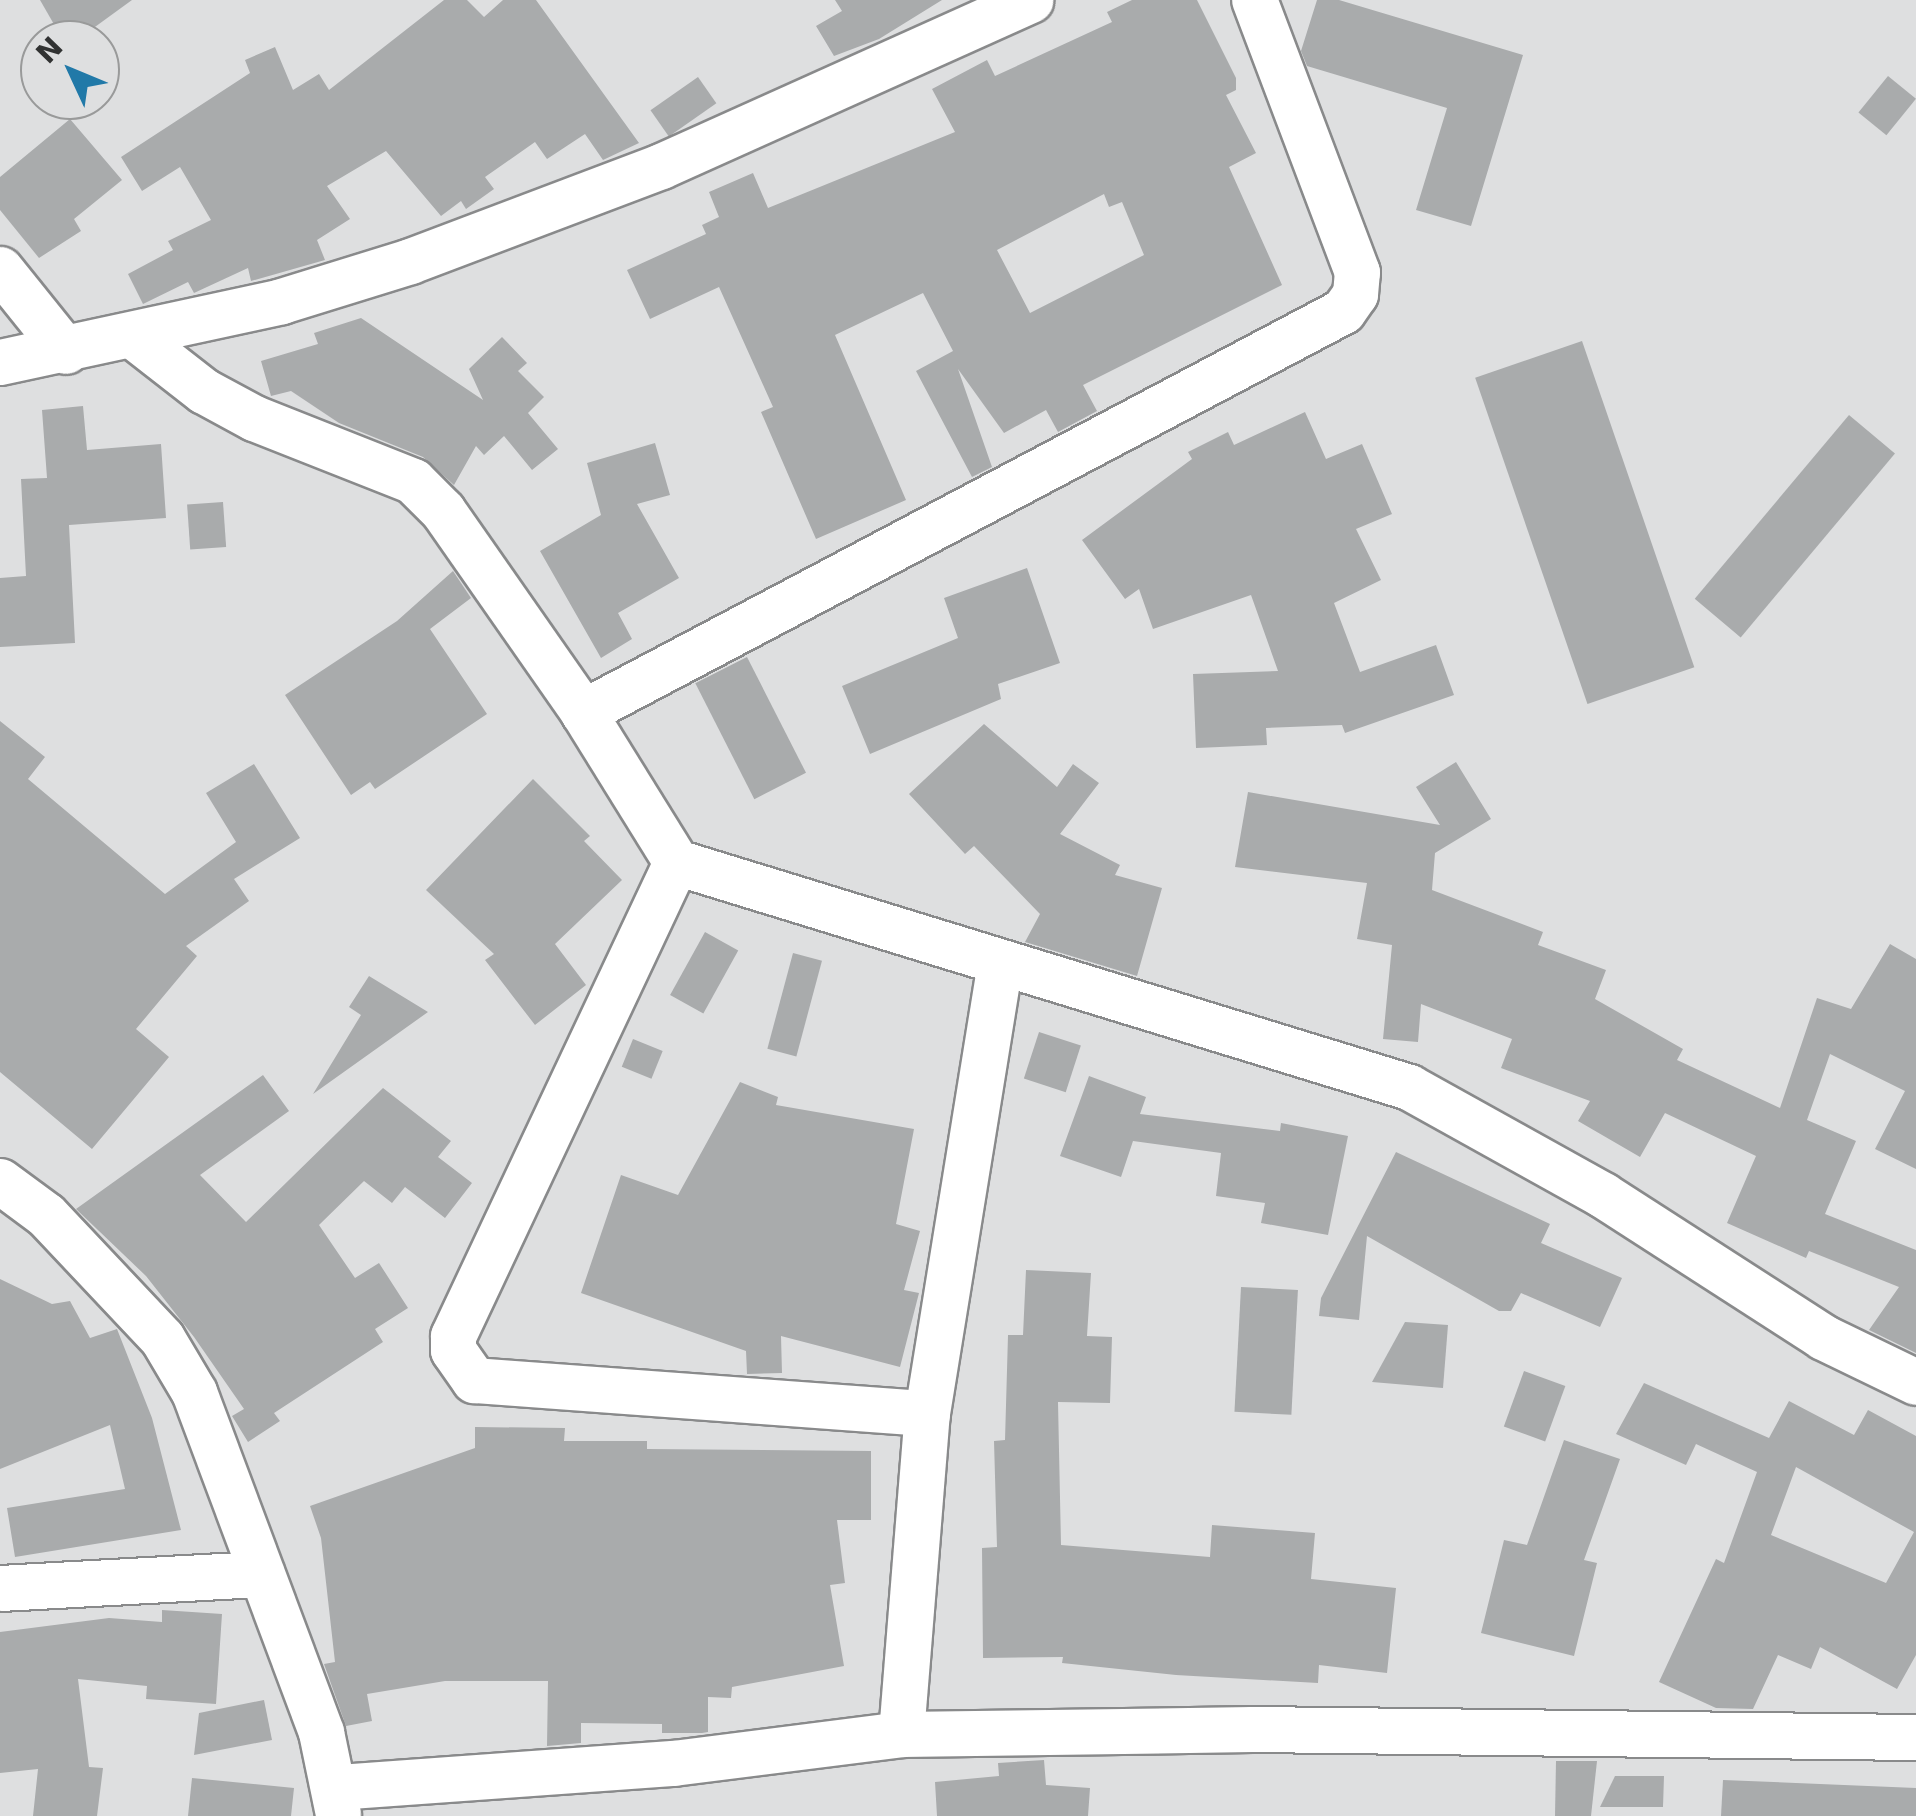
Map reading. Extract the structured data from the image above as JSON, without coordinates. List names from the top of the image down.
{
  "north": "top left"
}
